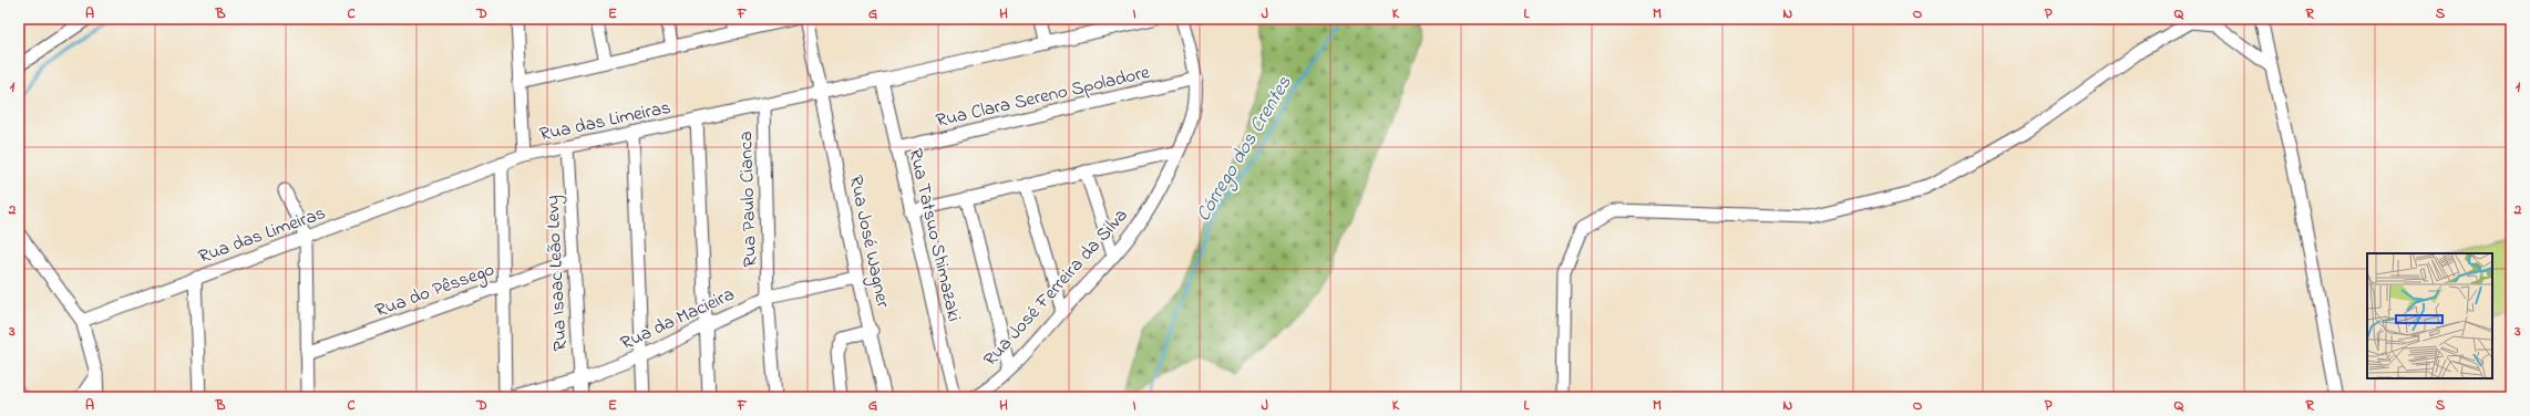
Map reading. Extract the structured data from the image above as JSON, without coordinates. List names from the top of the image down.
{
  "streets": {
    "street": [
      "Rua Clara Sereno Spoladore",
      "Rua das Limeiras",
      "Rua Paulo Cianca",
      "Rua Tatsuo Shimazaki",
      "Rua José Wagner",
      "Rua Isaac Leão Levy",
      "Rua José Ferreira da Silva",
      "Rua do Pêssego",
      "Rua da Macieira"
    ]
  },
  "crossings": [
    ["Rua Clara Sereno Spoladore", "Rua Tatsuo Shimazaki"],
    ["Rua Clara Sereno Spoladore", "Rua José Ferreira da Silva"],
    ["Rua das Limeiras", "Rua Paulo Cianca"],
    ["Rua das Limeiras", "Rua Tatsuo Shimazaki"],
    ["Rua das Limeiras", "Rua José Wagner"],
    ["Rua das Limeiras", "Rua Isaac Leão Levy"],
    ["Rua Paulo Cianca", "Rua da Macieira"],
    ["Rua José Wagner", "Rua da Macieira"],
    ["Rua Isaac Leão Levy", "Rua do Pêssego"],
    ["Rua Isaac Leão Levy", "Rua da Macieira"]
  ],
  "water": ["Córrego dos Crentes"],
  "grid": {
    "columns": [
      "A",
      "B",
      "C",
      "D",
      "E",
      "F",
      "G",
      "H",
      "I",
      "J",
      "K",
      "L",
      "M",
      "N",
      "O",
      "P",
      "Q",
      "R",
      "S"
    ],
    "rows": ["1", "2", "3"]
  }
}
